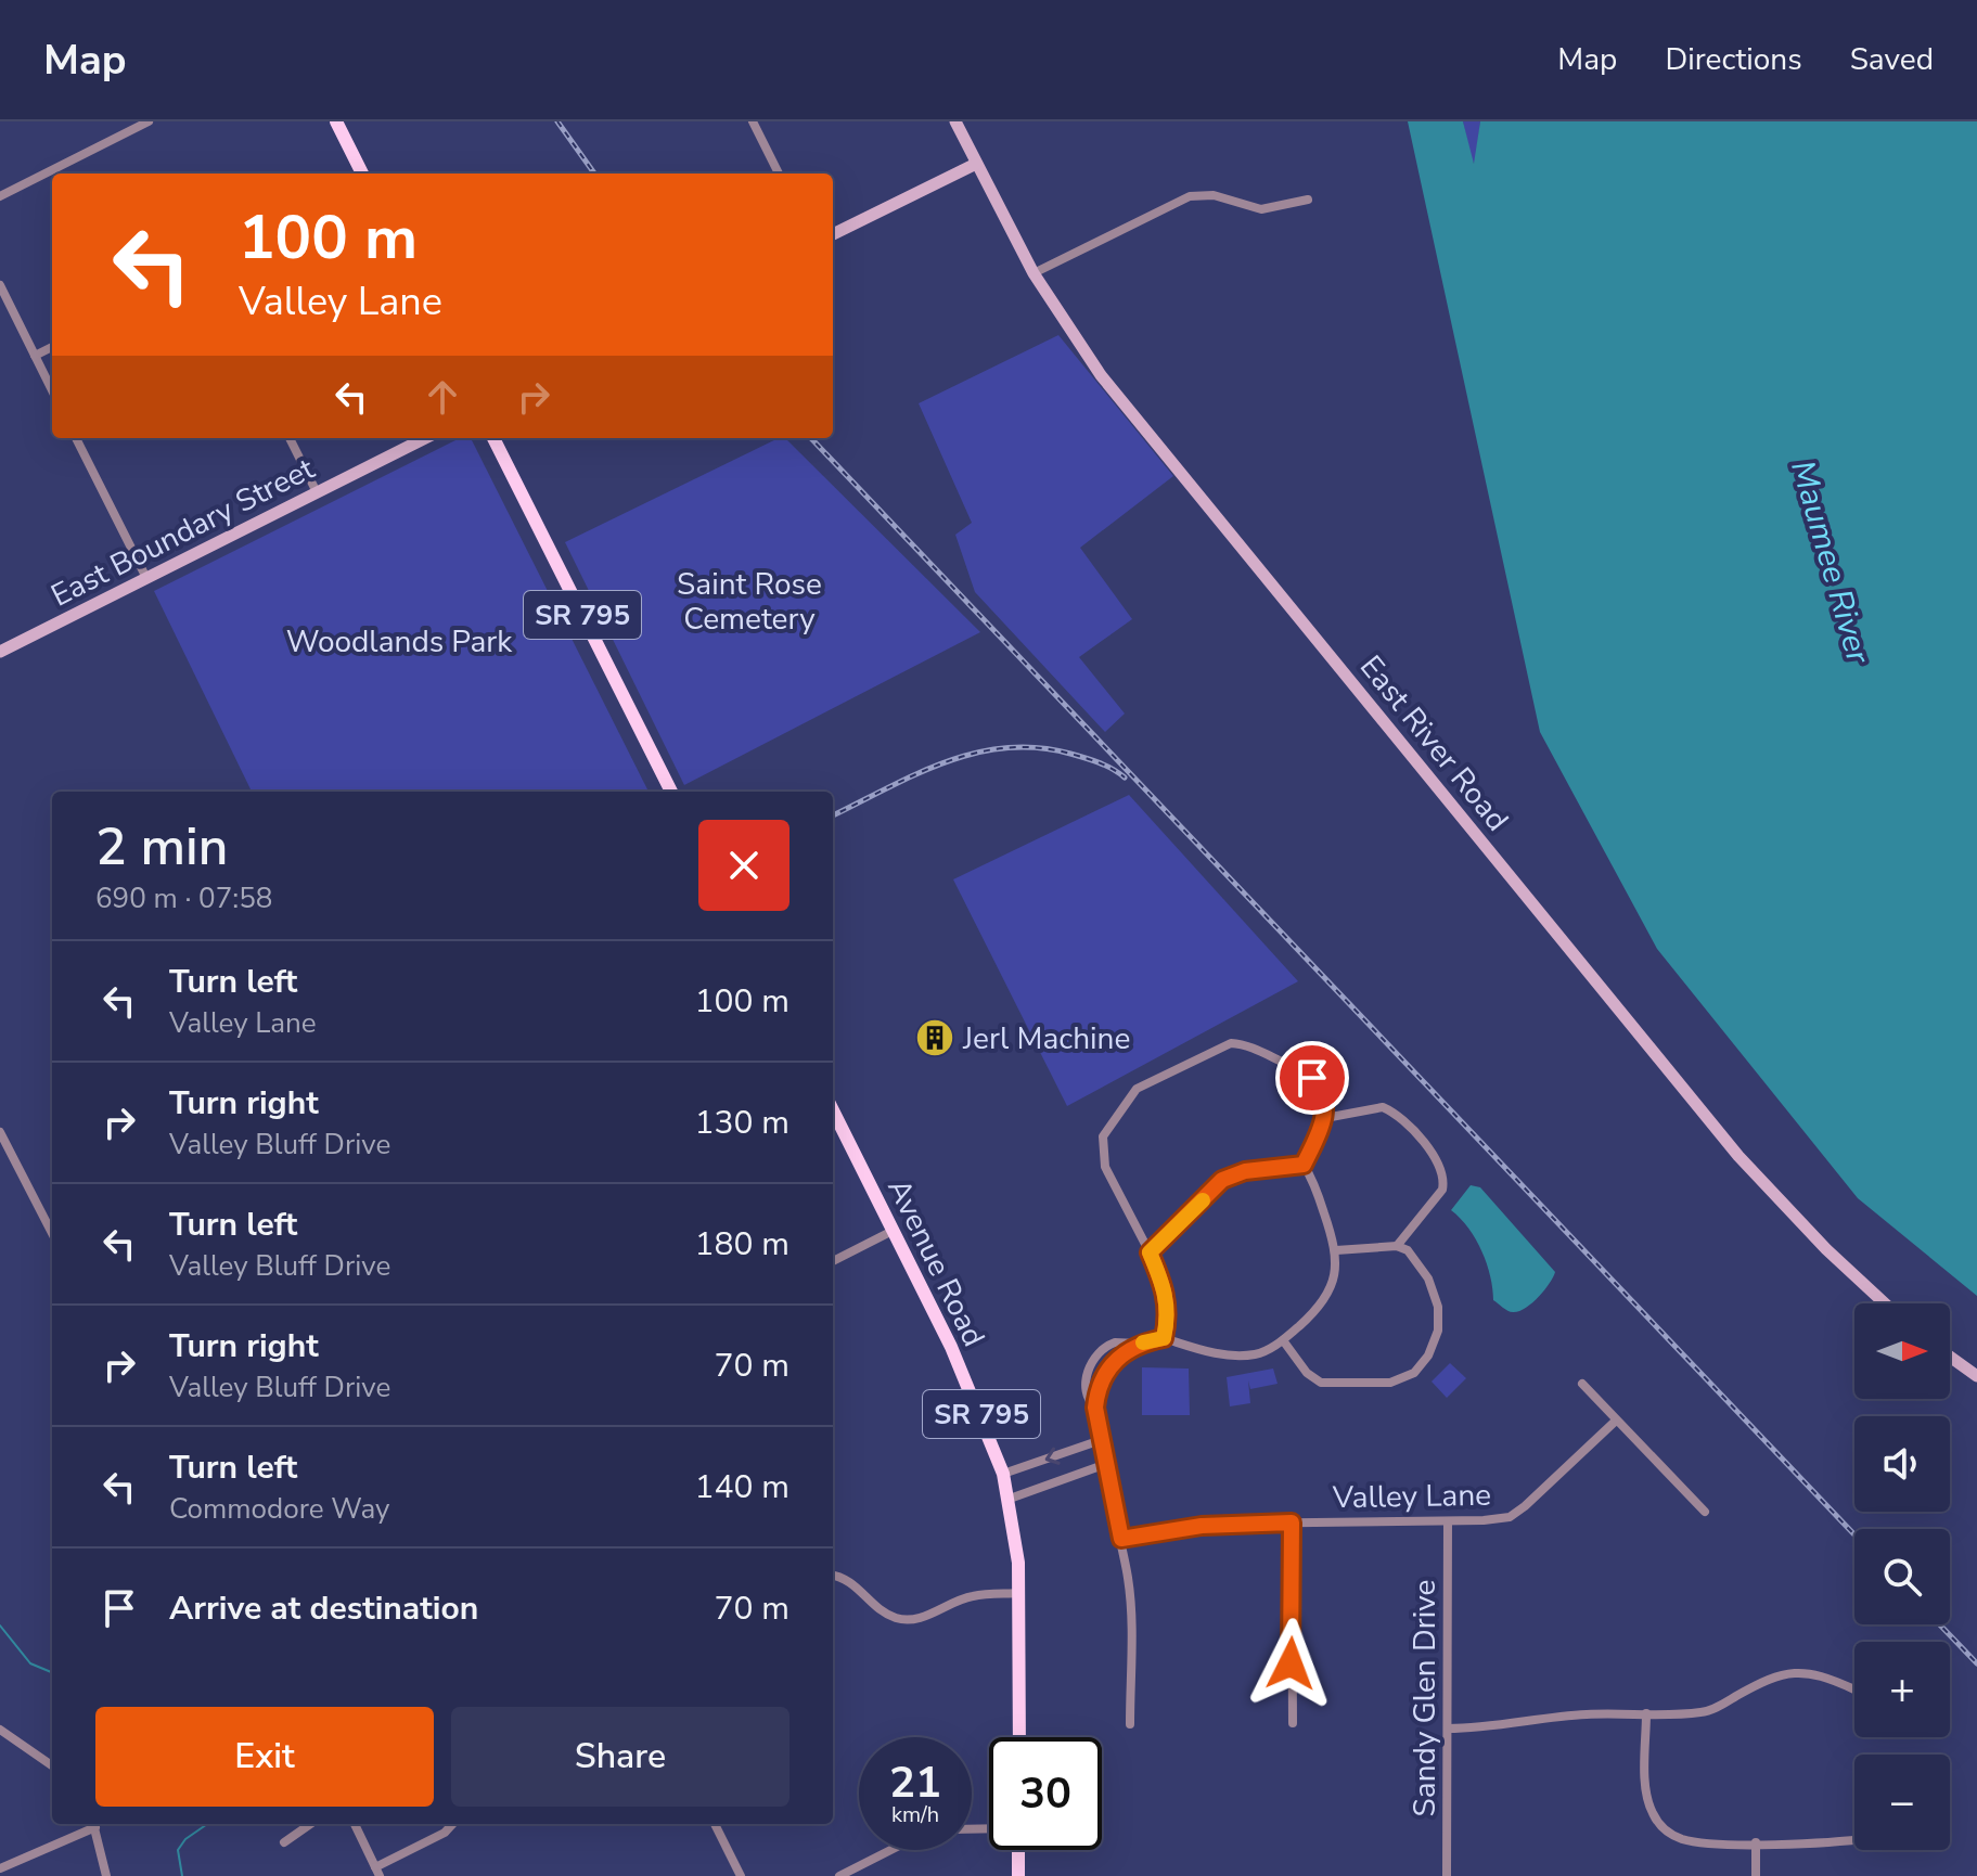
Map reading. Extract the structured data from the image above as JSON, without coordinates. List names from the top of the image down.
{
  "streets": {
    "main road": [
      "East Boundary Street",
      "SR 795",
      "East River Road",
      "Avenue Road"
    ],
    "street": ["Valley Lane", "Sandy Glen Drive"]
  },
  "crossings": [
    ["Valley Lane", "Sandy Glen Drive"]
  ],
  "water": ["Maumee River"],
  "parks": ["Saint Rose Cemetery", "Woodlands Park"],
  "places": {
    "building": ["Jerl Machine"]
  },
  "north": "right",
  "page": {
    "header": "Map",
    "nav": ["Map", "Directions", "Saved"],
    "turn": ["100 m", "Valley Lane"],
    "heading": ["2 min", "690 m · 07:58"],
    "list": [
      {
        "name": "Turn left",
        "note": "Valley Lane",
        "value": "100 m"
      },
      {
        "name": "Turn right",
        "note": "Valley Bluff Drive",
        "value": "130 m"
      },
      {
        "name": "Turn left",
        "note": "Valley Bluff Drive",
        "value": "180 m"
      },
      {
        "name": "Turn right",
        "note": "Valley Bluff Drive",
        "value": "70 m"
      },
      {
        "name": "Turn left",
        "note": "Commodore Way",
        "value": "140 m"
      },
      {
        "name": "Arrive at destination",
        "value": "70 m"
      }
    ],
    "map_buttons": ["+", "−"],
    "buttons": ["Exit", "Share"],
    "speed": "21 km/h",
    "limit": "30"
  }
}
